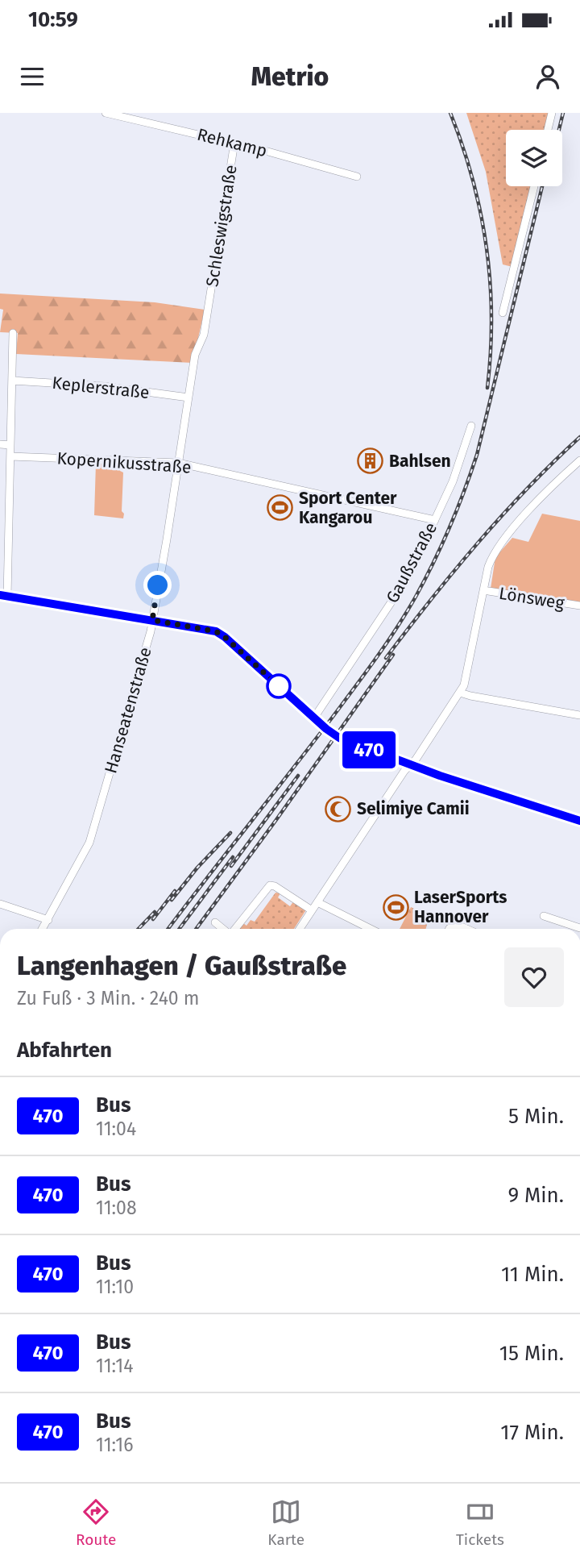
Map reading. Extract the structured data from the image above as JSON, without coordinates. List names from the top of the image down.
{
  "streets": {
    "street": [
      "Rehkamp",
      "Schleswigstraße",
      "Keplerstraße",
      "Kopernikusstraße",
      "Gaußstraße",
      "Lönsweg",
      "Hanseatenstraße"
    ]
  },
  "crossings": [
    ["Rehkamp", "Schleswigstraße"],
    ["Schleswigstraße", "Hanseatenstraße"],
    ["Keplerstraße", "Hanseatenstraße"],
    ["Kopernikusstraße", "Gaußstraße"],
    ["Kopernikusstraße", "Hanseatenstraße"]
  ],
  "places": {
    "building": ["Bahlsen"],
    "sports": ["Sport Center Kangarou", "LaserSports Hannover"],
    "mosque": ["Selimiye Camii"]
  },
  "lines": ["bus line 470"],
  "page": {
    "status": "10:59",
    "header": "Metrio",
    "on_map": "470",
    "heading": [
      ["Langenhagen / Gaußstraße", "Zu Fuß · 3 Min. · 240 m"],
      "Abfahrten"
    ],
    "list": [
      {
        "mark": "470",
        "name": "Bus",
        "note": "11:04",
        "value": "5 Min."
      },
      {
        "mark": "470",
        "name": "Bus",
        "note": "11:08",
        "value": "9 Min."
      },
      {
        "mark": "470",
        "name": "Bus",
        "note": "11:10",
        "value": "11 Min."
      },
      {
        "mark": "470",
        "name": "Bus",
        "note": "11:14",
        "value": "15 Min."
      },
      {
        "mark": "470",
        "name": "Bus",
        "note": "11:16",
        "value": "17 Min."
      }
    ],
    "tabs": ["Route", "Karte", "Tickets"]
  }
}
